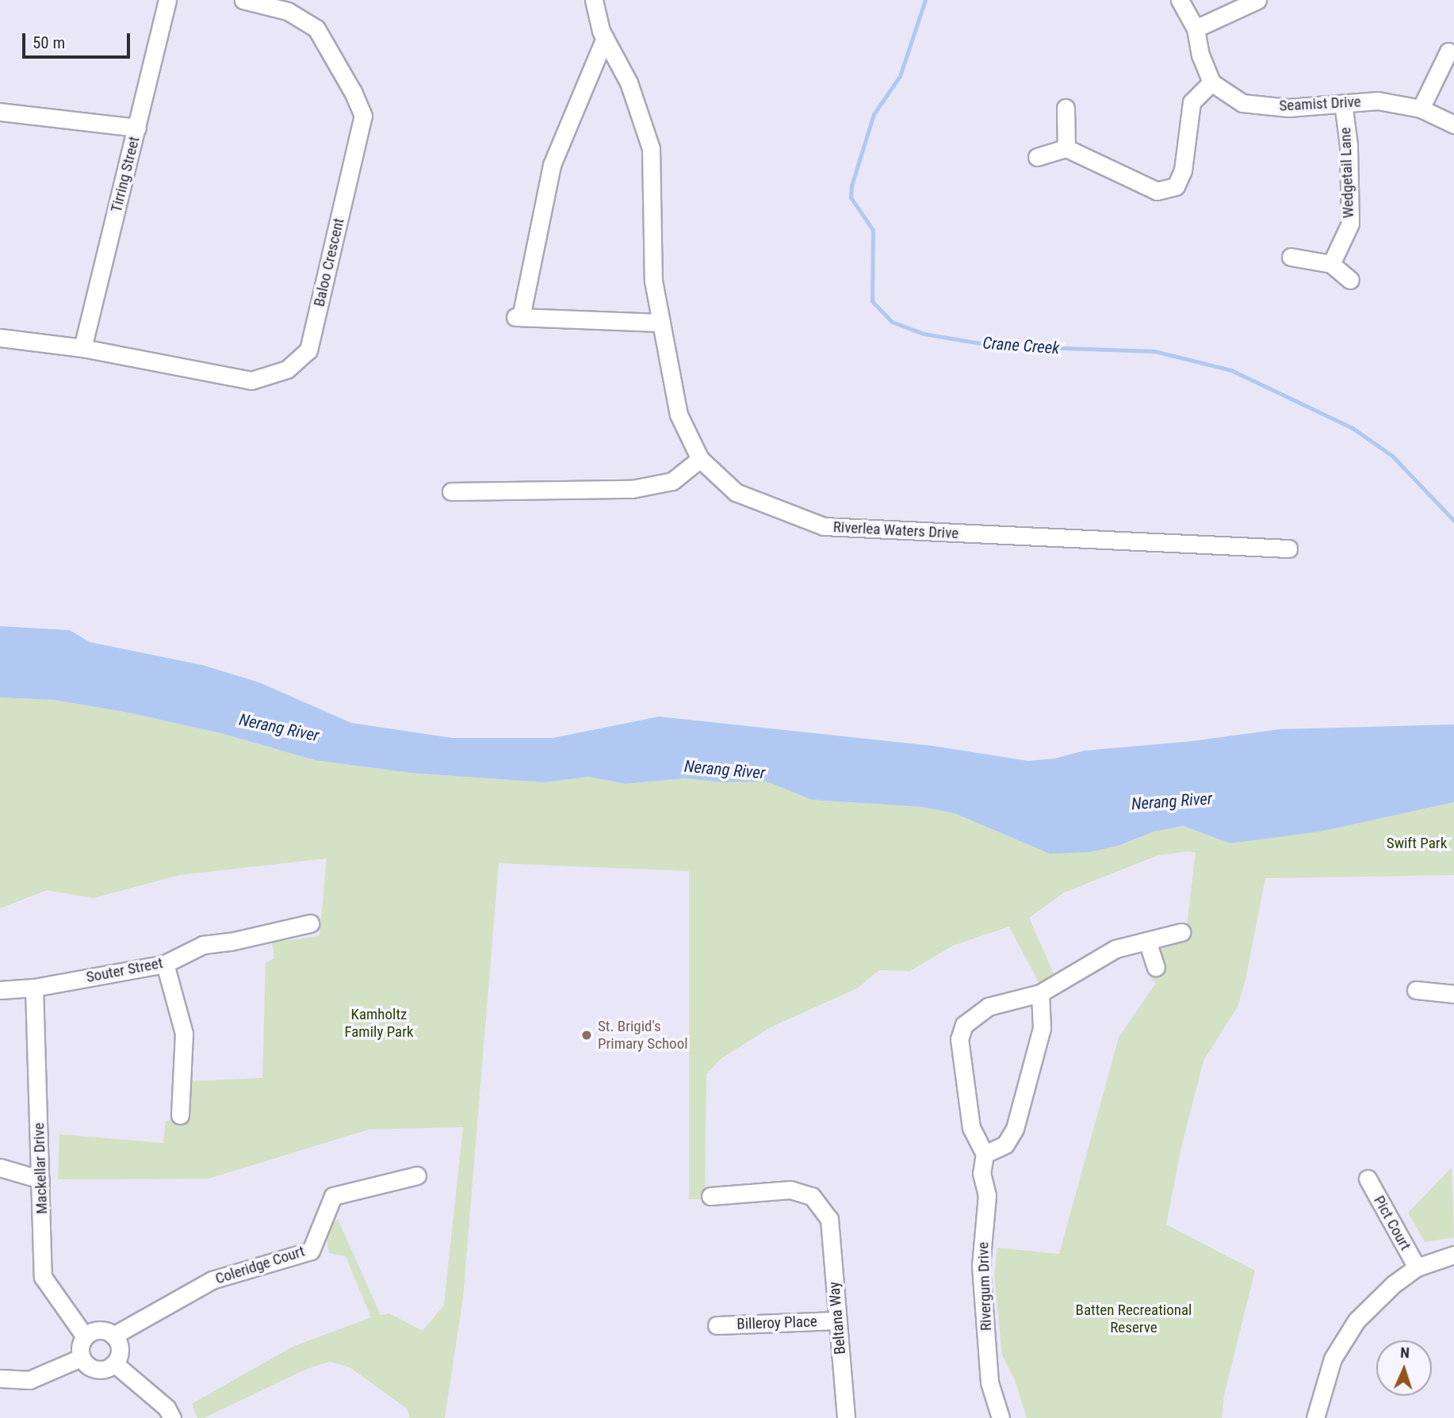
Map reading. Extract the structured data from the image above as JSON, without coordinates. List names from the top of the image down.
{
  "streets": {
    "street": [
      "Seamist Drive",
      "Wedgetail Lane",
      "Tirring Street",
      "Baloo Crescent",
      "Riverlea Waters Drive",
      "Souter Street",
      "Mackellar Drive",
      "Pict Court",
      "Coleridge Court",
      "Rivergum Drive",
      "Beltana Way",
      "Billeroy Place"
    ]
  },
  "crossings": [
    ["Seamist Drive", "Wedgetail Lane"],
    ["Tirring Street", "Baloo Crescent"],
    ["Souter Street", "Mackellar Drive"],
    ["Mackellar Drive", "Coleridge Court"],
    ["Beltana Way", "Billeroy Place"]
  ],
  "water": ["Crane Creek", "Nerang River"],
  "parks": ["Swift Park", "Kamholtz Family Park", "Batten Recreational Reserve"],
  "places": ["St. Brigid's Primary School"],
  "scale_bar": "50 m",
  "north": "top"
}
